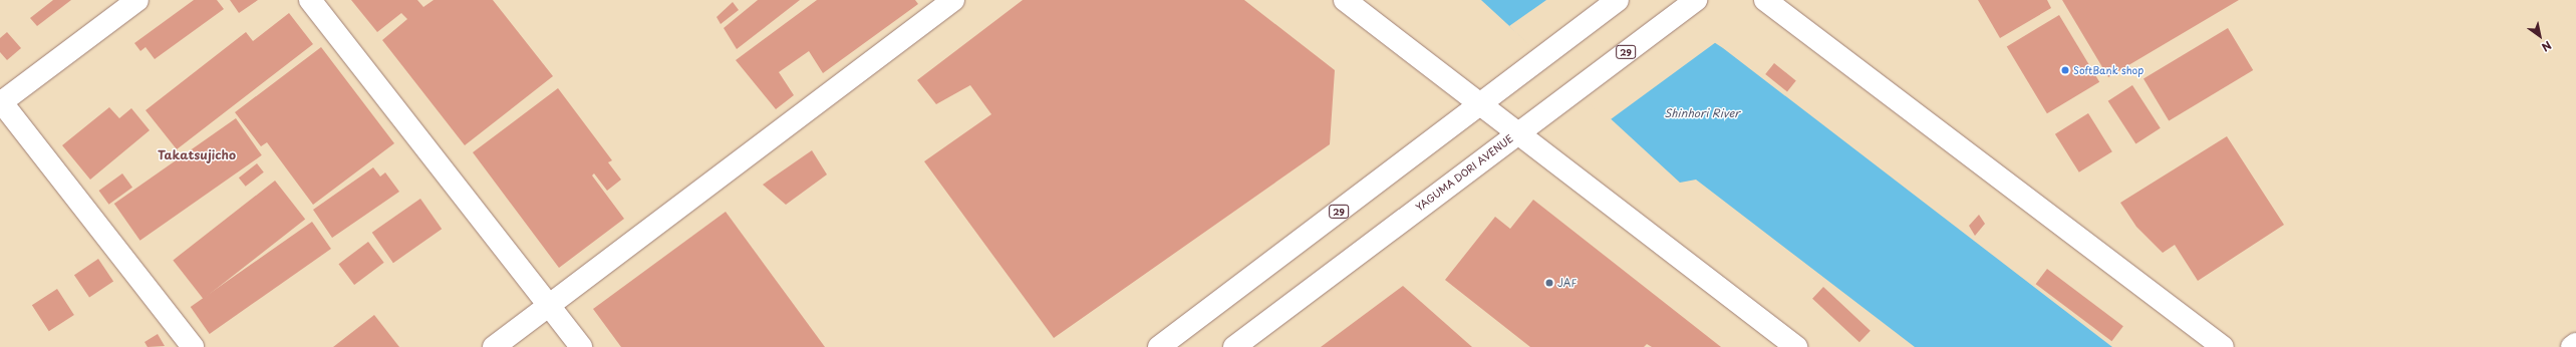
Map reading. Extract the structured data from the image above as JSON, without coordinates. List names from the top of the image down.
{
  "streets": {
    "street": ["29", "YAGUMA DORI AVENUE"]
  },
  "districts": ["Takatsujicho"],
  "water": ["Shinhori River"],
  "places": ["SoftBank shop", "JAF"],
  "north": "bottom right"
}
